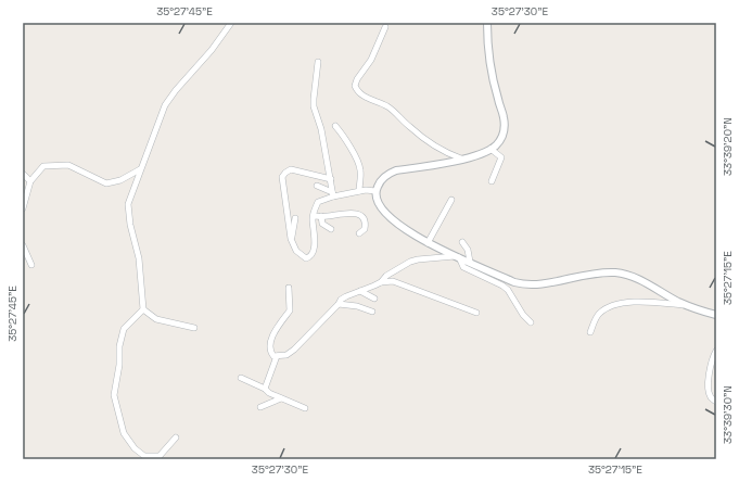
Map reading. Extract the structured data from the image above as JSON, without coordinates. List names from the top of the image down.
{
  "coordinates": [
    "35°27'45\"E",
    "35°27'30\"E",
    "33°39'20\"N",
    "35°27'15\"E",
    "33°39'30\"N"
  ]
}
